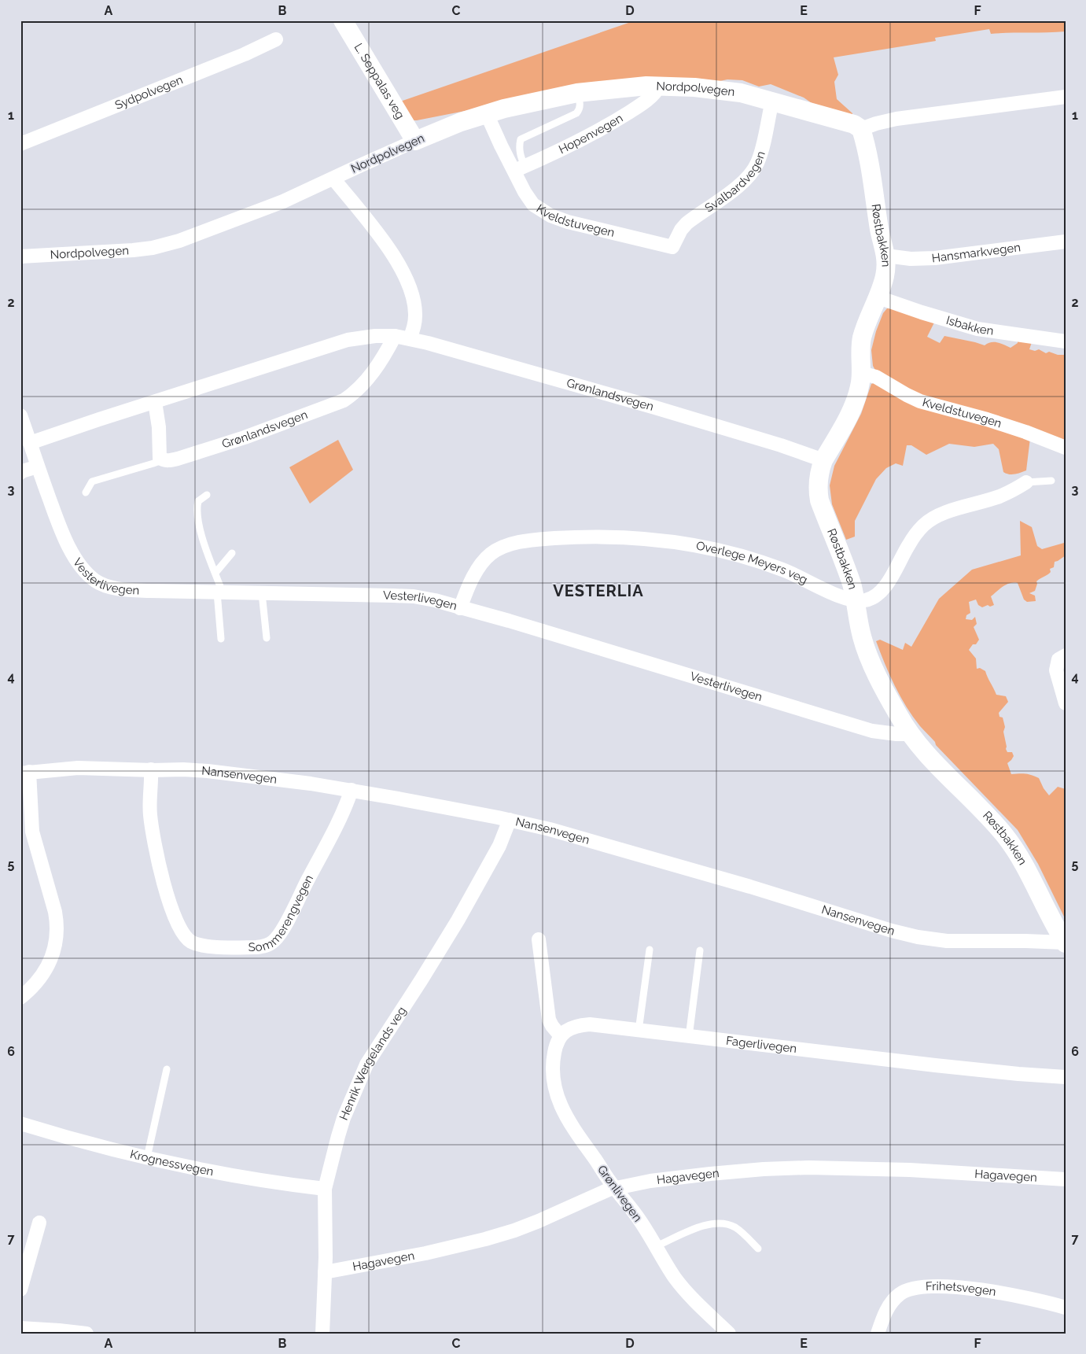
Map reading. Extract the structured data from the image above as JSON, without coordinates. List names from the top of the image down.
{
  "streets": {
    "street": [
      "L. Seppalas veg",
      "Nordpolvegen",
      "Sydpolvegen",
      "Hopenvegen",
      "Svalbardvegen",
      "Kveldstuvegen",
      "Røstbakken",
      "Hansmarkvegen",
      "Isbakken",
      "Grønlandsvegen",
      "Overlege Meyers veg",
      "Vesterlivegen",
      "Nansenvegen",
      "Sommerengvegen",
      "Fagerlivegen",
      "Henrik Wergelands veg",
      "Krognessvegen",
      "Hagavegen",
      "Grønlivegen",
      "Frihetsvegen"
    ]
  },
  "crossings": [
    ["L. Seppalas veg", "Nordpolvegen"],
    ["Nordpolvegen", "Hopenvegen"],
    ["Nordpolvegen", "Svalbardvegen"],
    ["Nordpolvegen", "Kveldstuvegen"],
    ["Nordpolvegen", "Røstbakken"],
    ["Hopenvegen", "Kveldstuvegen"],
    ["Svalbardvegen", "Kveldstuvegen"],
    ["Kveldstuvegen", "Røstbakken"],
    ["Røstbakken", "Hansmarkvegen"],
    ["Røstbakken", "Isbakken"],
    ["Røstbakken", "Grønlandsvegen"],
    ["Røstbakken", "Overlege Meyers veg"],
    ["Røstbakken", "Vesterlivegen"],
    ["Røstbakken", "Nansenvegen"],
    ["Grønlandsvegen", "Vesterlivegen"],
    ["Overlege Meyers veg", "Vesterlivegen"],
    ["Nansenvegen", "Sommerengvegen"],
    ["Nansenvegen", "Henrik Wergelands veg"],
    ["Fagerlivegen", "Grønlivegen"],
    ["Henrik Wergelands veg", "Krognessvegen"],
    ["Henrik Wergelands veg", "Hagavegen"],
    ["Hagavegen", "Grønlivegen"]
  ],
  "districts": ["VESTERLIA"],
  "grid": {
    "columns": [
      "A",
      "B",
      "C",
      "D",
      "E",
      "F"
    ],
    "rows": [
      "1",
      "2",
      "3",
      "4",
      "5",
      "6",
      "7"
    ]
  }
}
